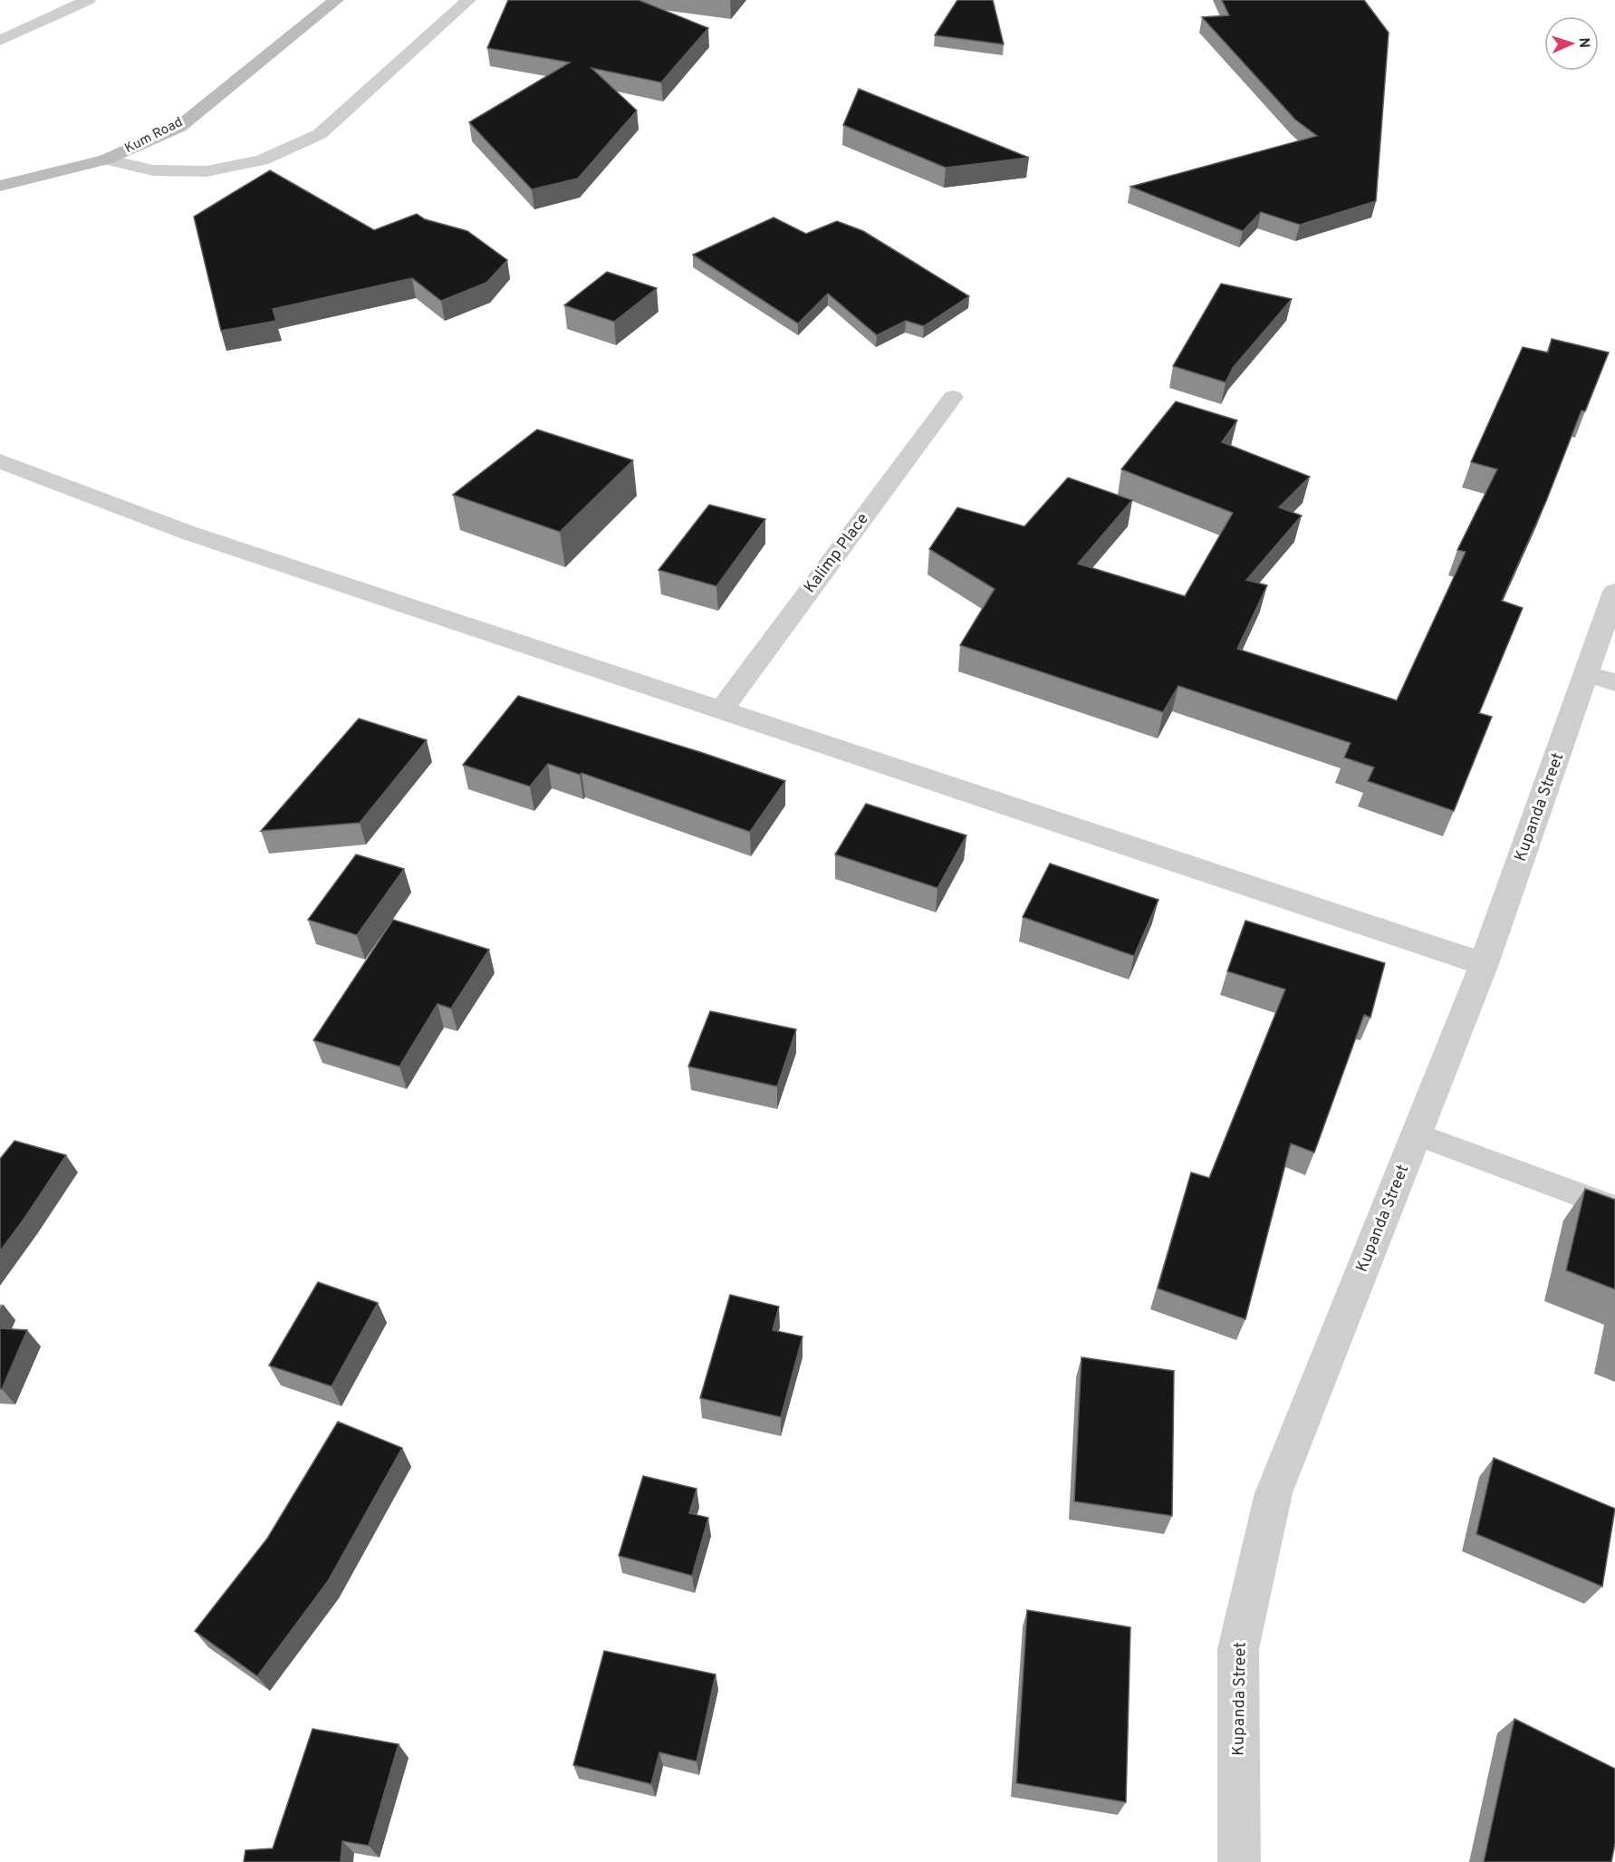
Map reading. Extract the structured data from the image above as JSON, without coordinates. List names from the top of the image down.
{
  "streets": {
    "street": ["Kum Road", "Kalimp Place", "Kupanda Street"]
  },
  "north": "right"
}
